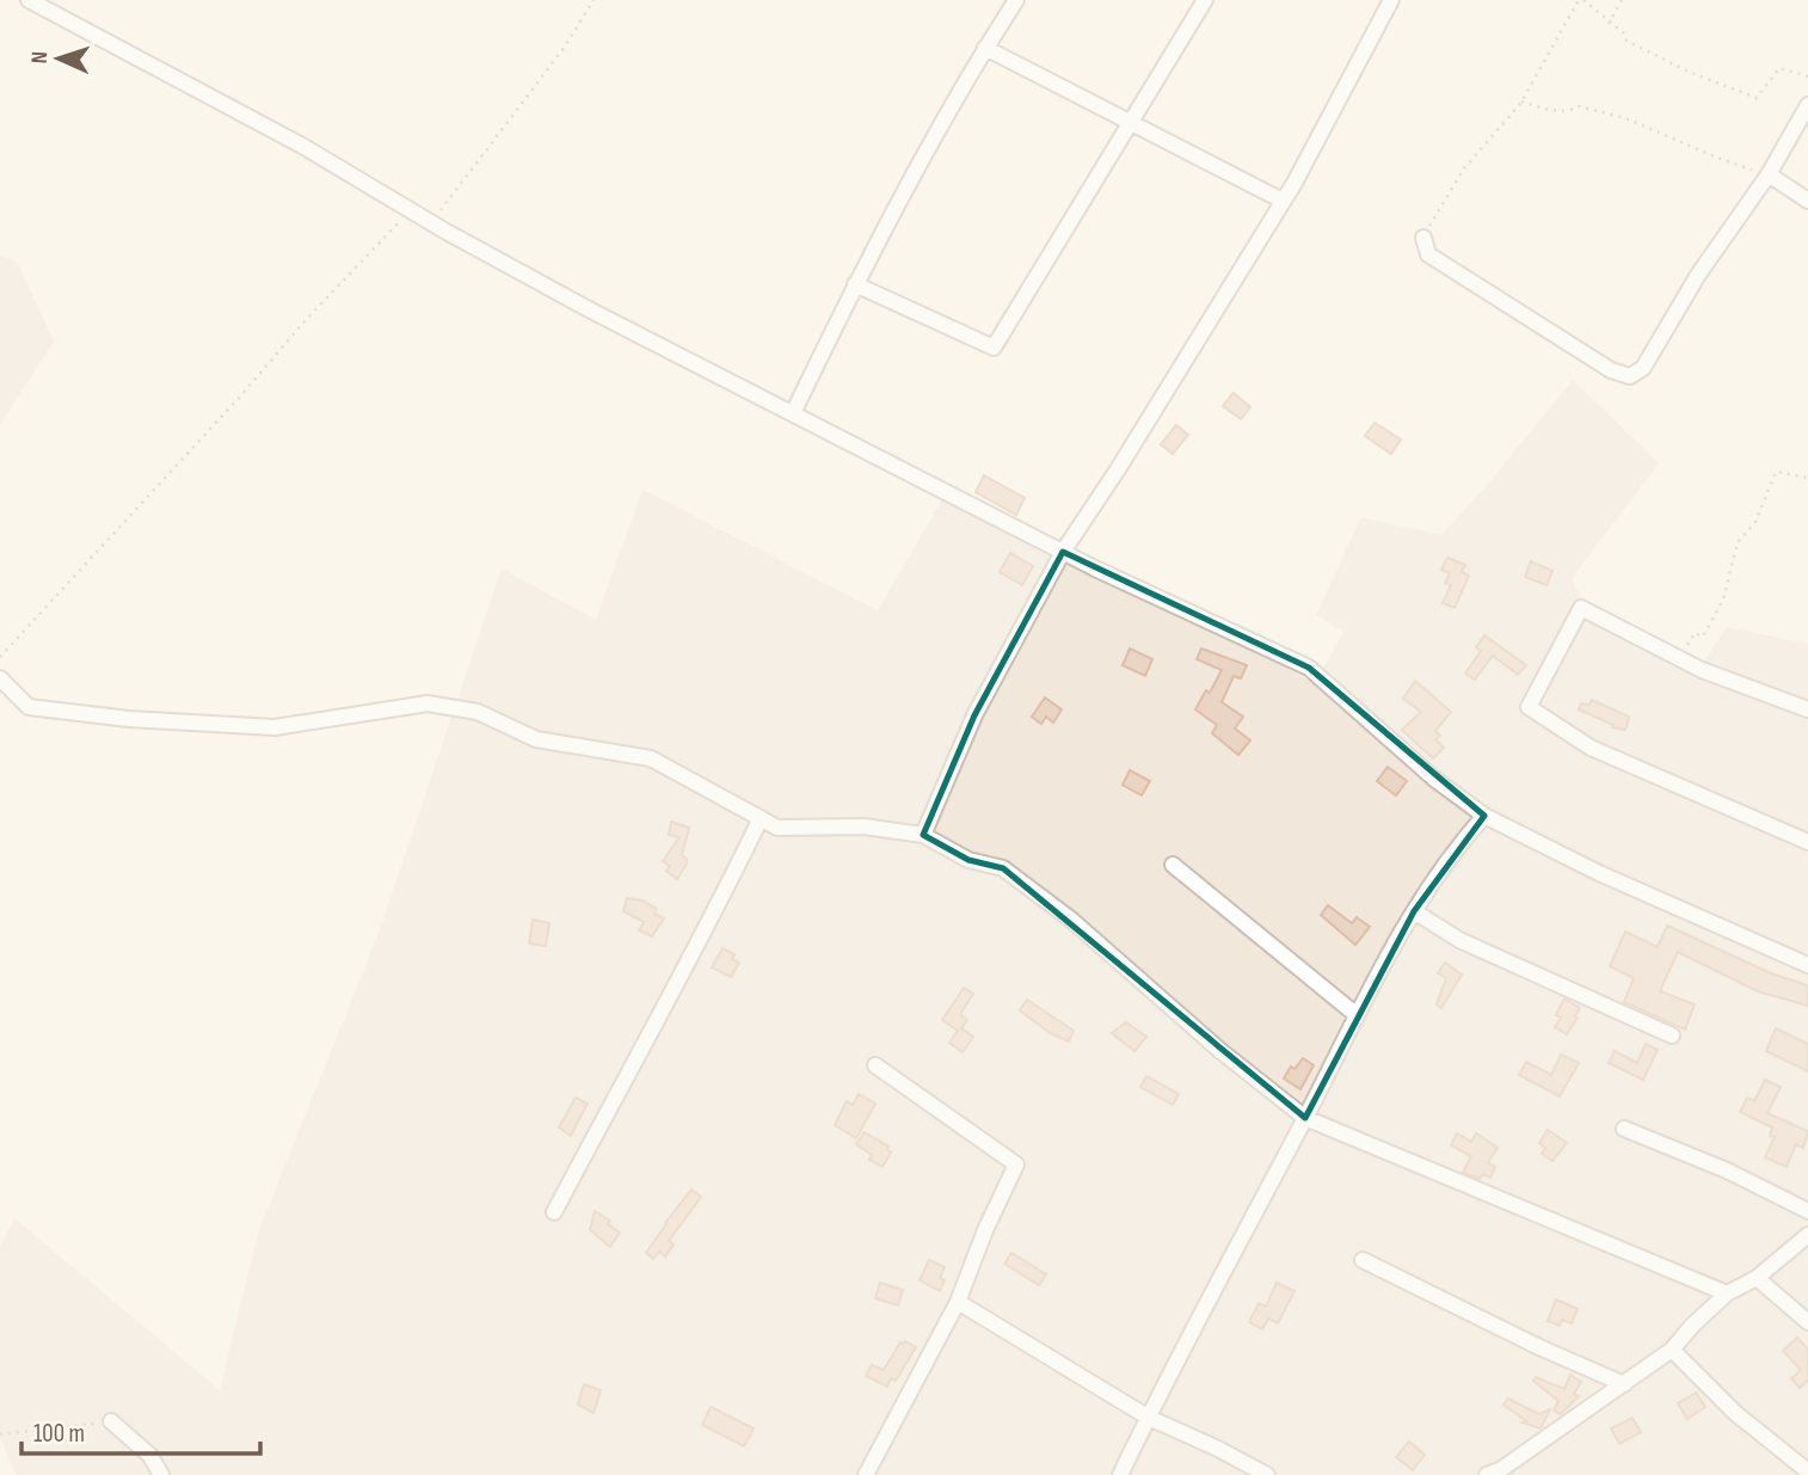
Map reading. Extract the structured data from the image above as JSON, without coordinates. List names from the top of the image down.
{
  "scale_bar": "100 m",
  "north": "left"
}
